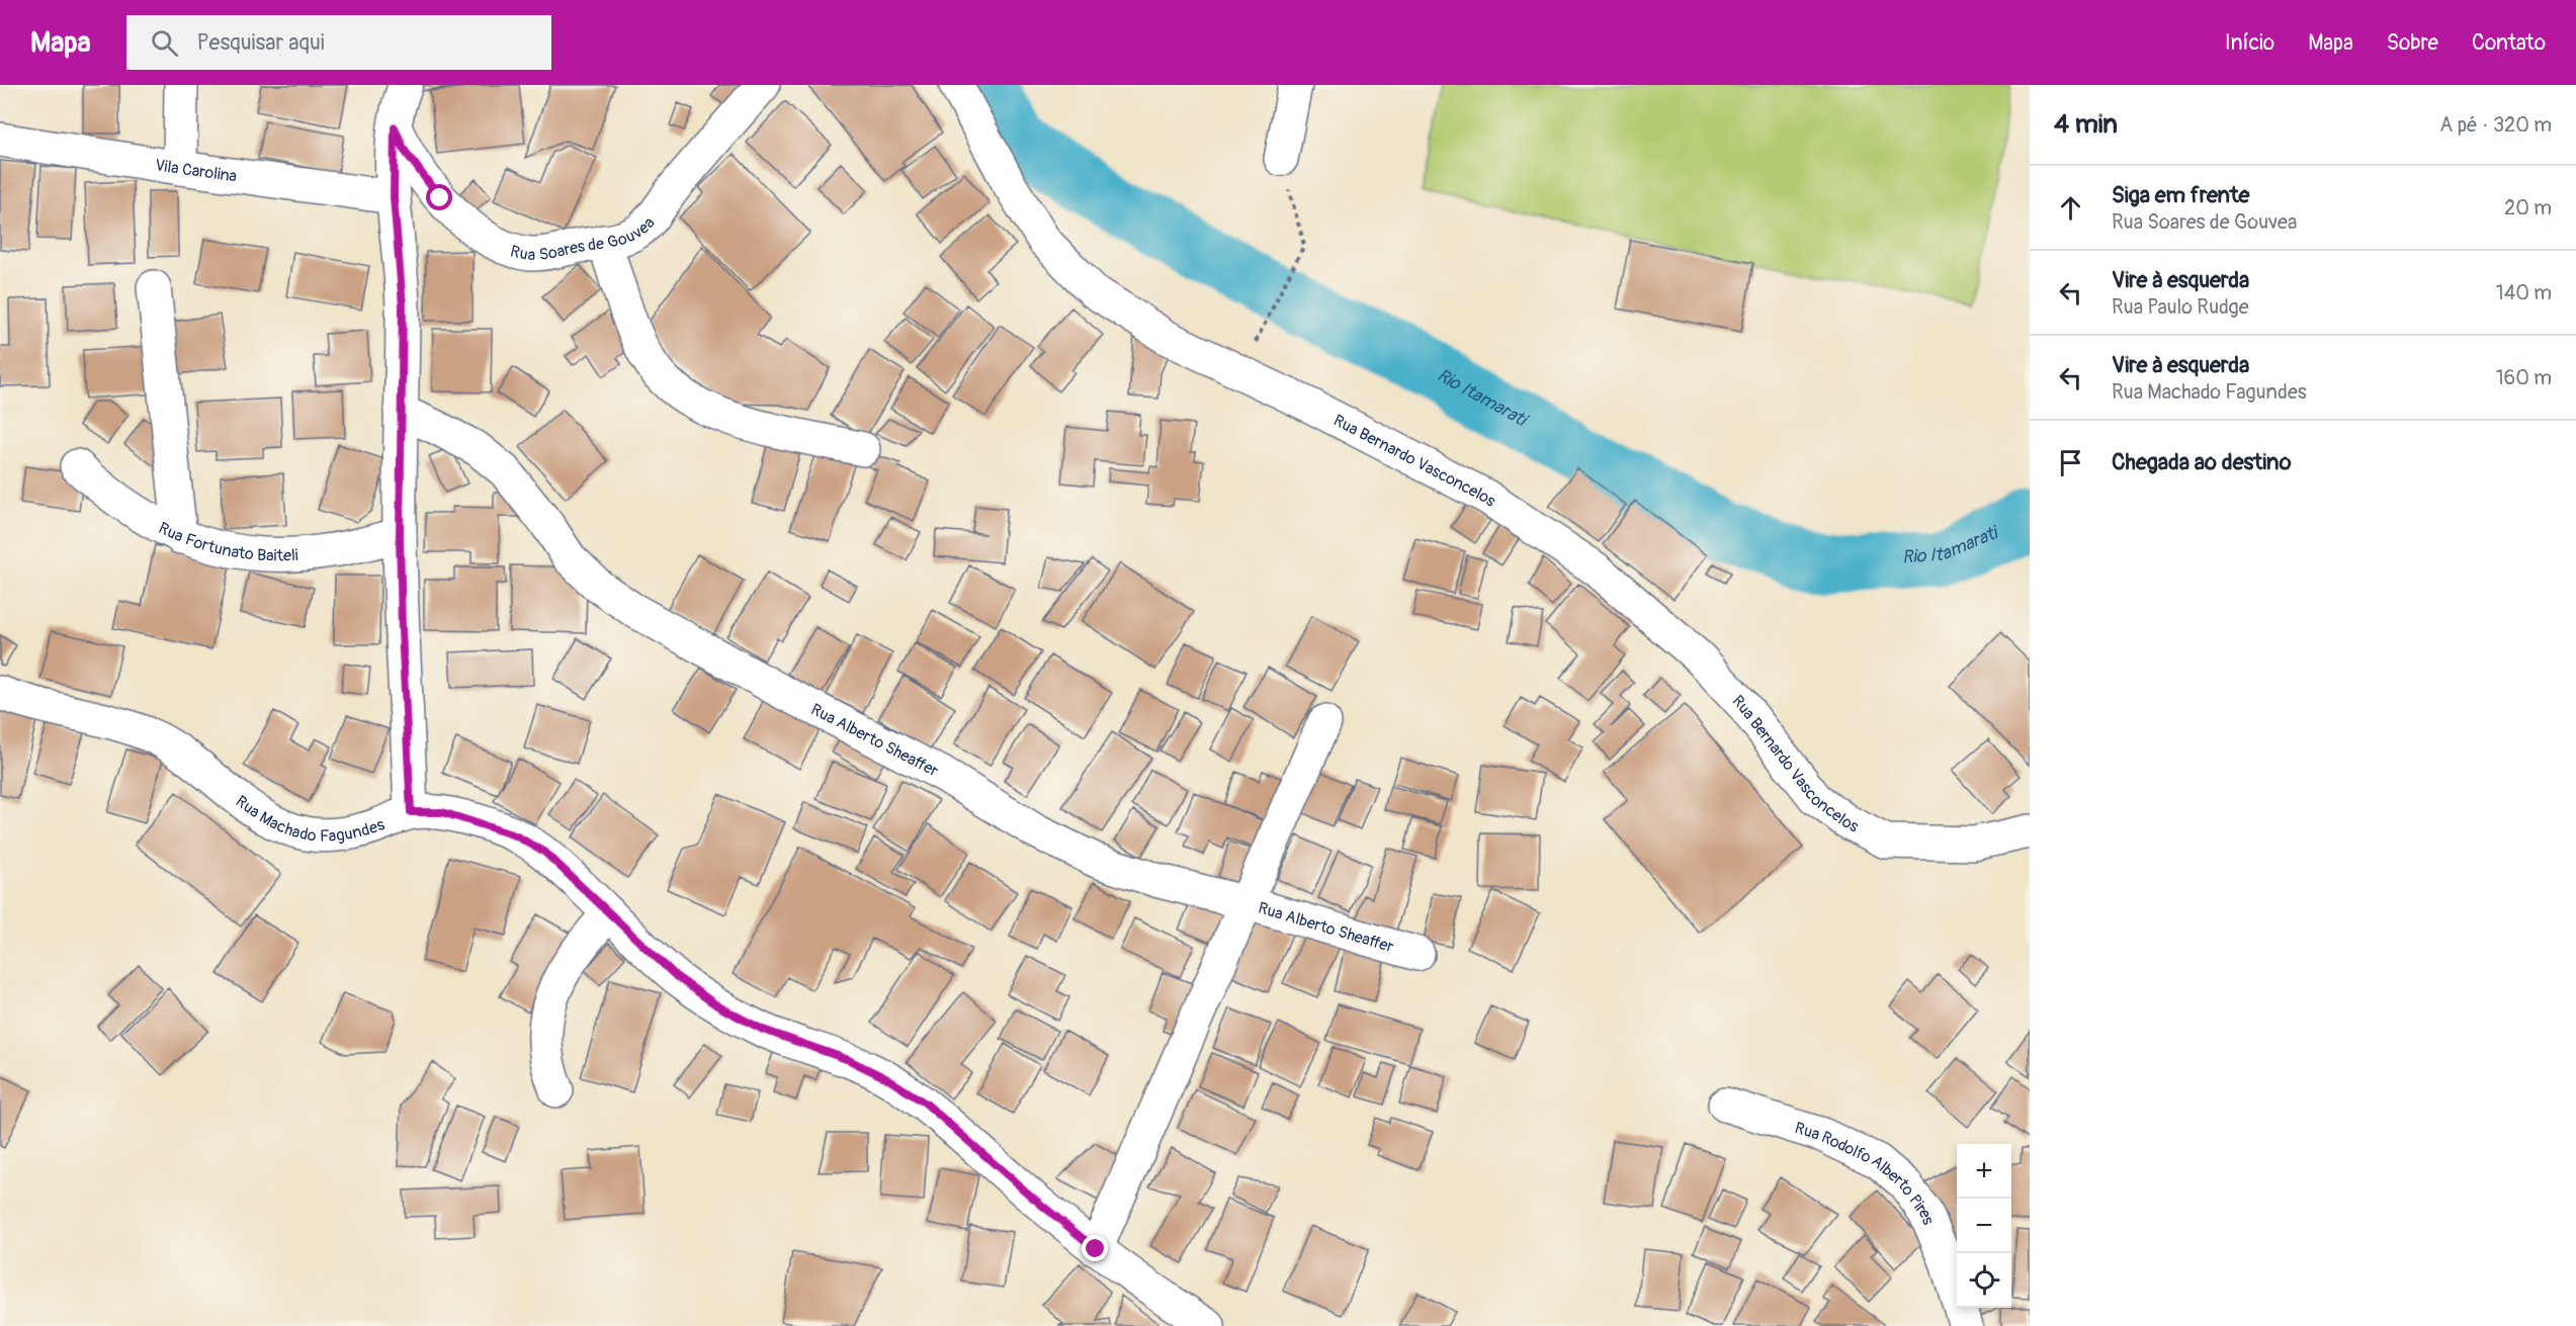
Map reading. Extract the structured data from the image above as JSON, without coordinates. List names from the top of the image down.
{
  "streets": {
    "street": [
      "Vila Carolina",
      "Rua Soares de Gouvea",
      "Rua Bernardo Vasconcelos",
      "Rua Fortunato Baiteli",
      "Rua Alberto Sheaffer",
      "Rua Machado Fagundes",
      "Rua Rodolfo Alberto Pires"
    ]
  },
  "water": ["Rio Itamarati"],
  "page": {
    "header": "Mapa",
    "search": "Pesquisar aqui",
    "nav": [
      "Início",
      "Mapa",
      "Sobre",
      "Contato"
    ],
    "heading": ["4 min", "A pé · 320 m"],
    "list": [
      ["Siga em frente", "Rua Soares de Gouvea", "20 m"],
      ["Vire à esquerda", "Rua Paulo Rudge", "140 m"],
      ["Vire à esquerda", "Rua Machado Fagundes", "160 m"],
      "Chegada ao destino"
    ],
    "map_buttons": ["+", "−"]
  }
}
